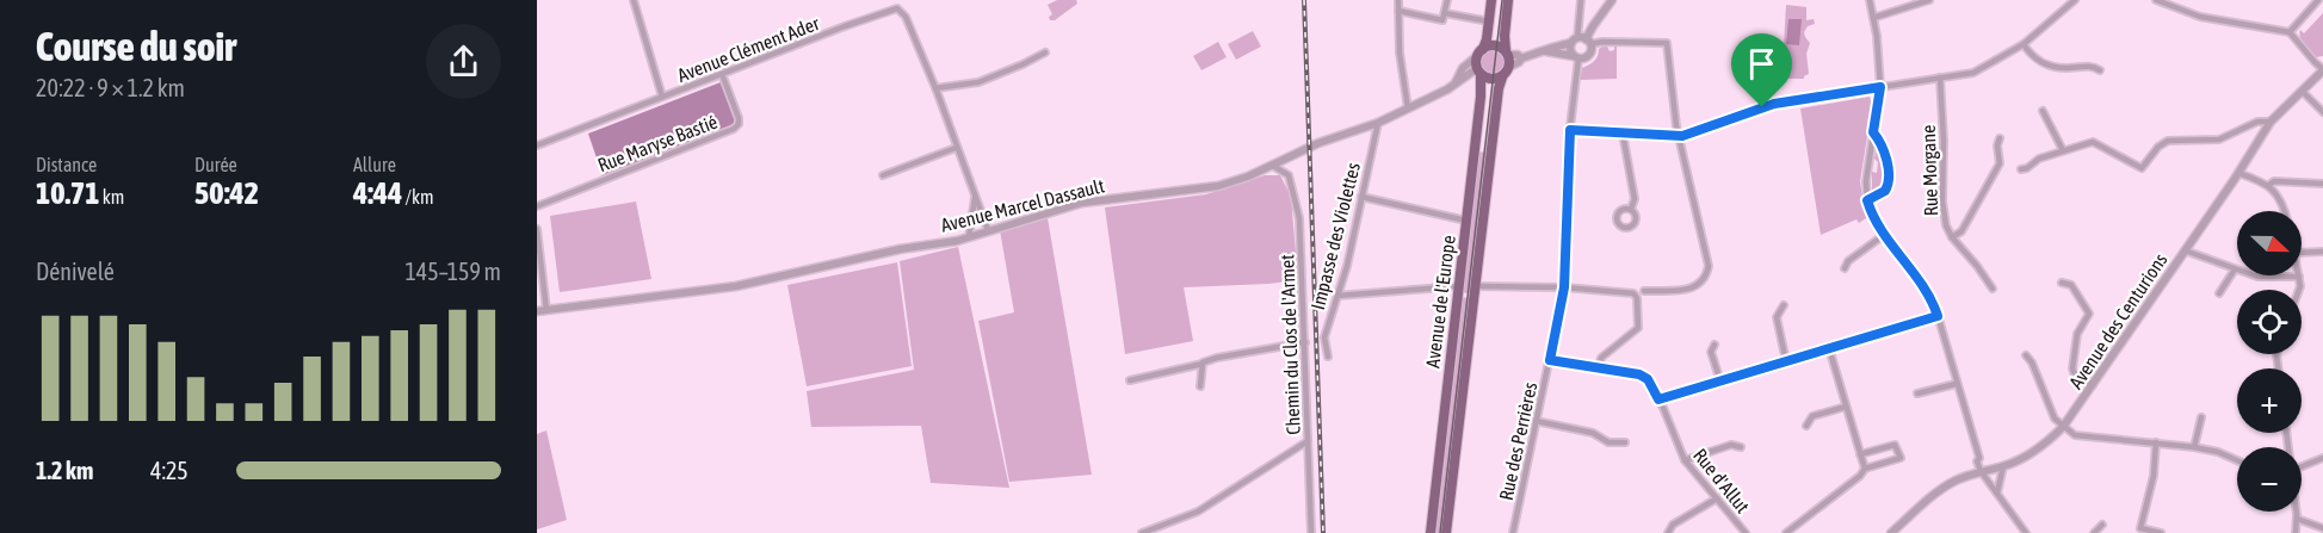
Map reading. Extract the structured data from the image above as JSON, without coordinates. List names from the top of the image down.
{
  "streets": {
    "main road": ["Avenue de l'Europe"],
    "street": [
      "Avenue Clément Ader",
      "Rue Maryse Bastié",
      "Rue Morgane",
      "Avenue Marcel Dassault",
      "Impasse des Violettes",
      "Avenue des Centurions",
      "Chemin du Clos de l'Armet",
      "Rue des Perrières",
      "Rue d'Allut"
    ]
  },
  "crossings": [
    ["Avenue Clément Ader", "Rue Maryse Bastié"],
    ["Avenue Clément Ader", "Avenue Marcel Dassault"],
    ["Avenue Marcel Dassault", "Impasse des Violettes"],
    ["Avenue Marcel Dassault", "Avenue de l'Europe"],
    ["Avenue Marcel Dassault", "Chemin du Clos de l'Armet"],
    ["Rue des Perrières", "Rue d'Allut"]
  ],
  "north": "right",
  "page": {
    "heading": ["Course du soir", "20:22 · 9 × 1.2 km"],
    "stats": [
      ["Distance", "10.71 km"],
      ["Durée", "50:42"],
      ["Allure", "4:44 /km"]
    ],
    "map_buttons": ["+", "−"],
    "chart": ["Dénivelé", "145–159 m"],
    "list": [
      {
        "name": "1.2 km",
        "note": "4:25"
      }
    ]
  }
}
